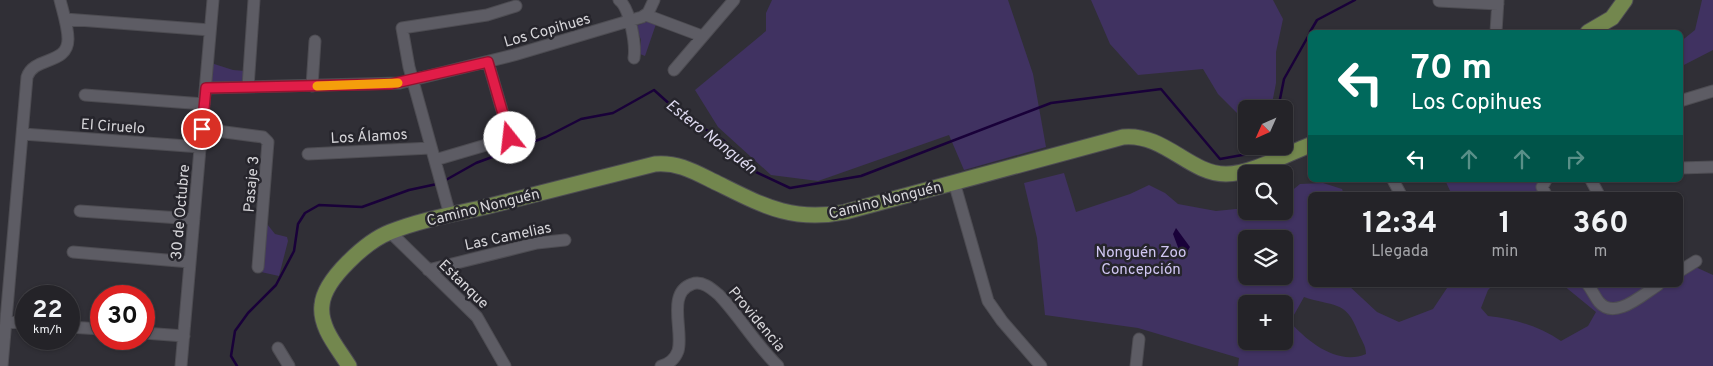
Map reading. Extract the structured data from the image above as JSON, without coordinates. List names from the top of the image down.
{
  "streets": {
    "main road": ["Camino Nonguén"],
    "street": [
      "Los Copihues",
      "El Ciruelo",
      "Los Álamos",
      "Pasaje 3",
      "30 de Octubre",
      "Las Camelias",
      "Estanque",
      "Providencia"
    ]
  },
  "crossings": [
    ["Los Copihues", "30 de Octubre"],
    ["El Ciruelo", "30 de Octubre"],
    ["Pasaje 3", "30 de Octubre"],
    ["Camino Nonguén", "Estanque"],
    ["Las Camelias", "Estanque"]
  ],
  "water": ["Estero Nonguén"],
  "parks": ["Nonguén Zoo Concepción"],
  "north": "bottom left",
  "page": {
    "turn": ["70 m", "Los Copihues"],
    "map_buttons": "+",
    "eta": [
      "12:34",
      "Llegada",
      "1",
      "min",
      "360",
      "m"
    ],
    "speed": "22 km/h",
    "limit": "30"
  }
}
